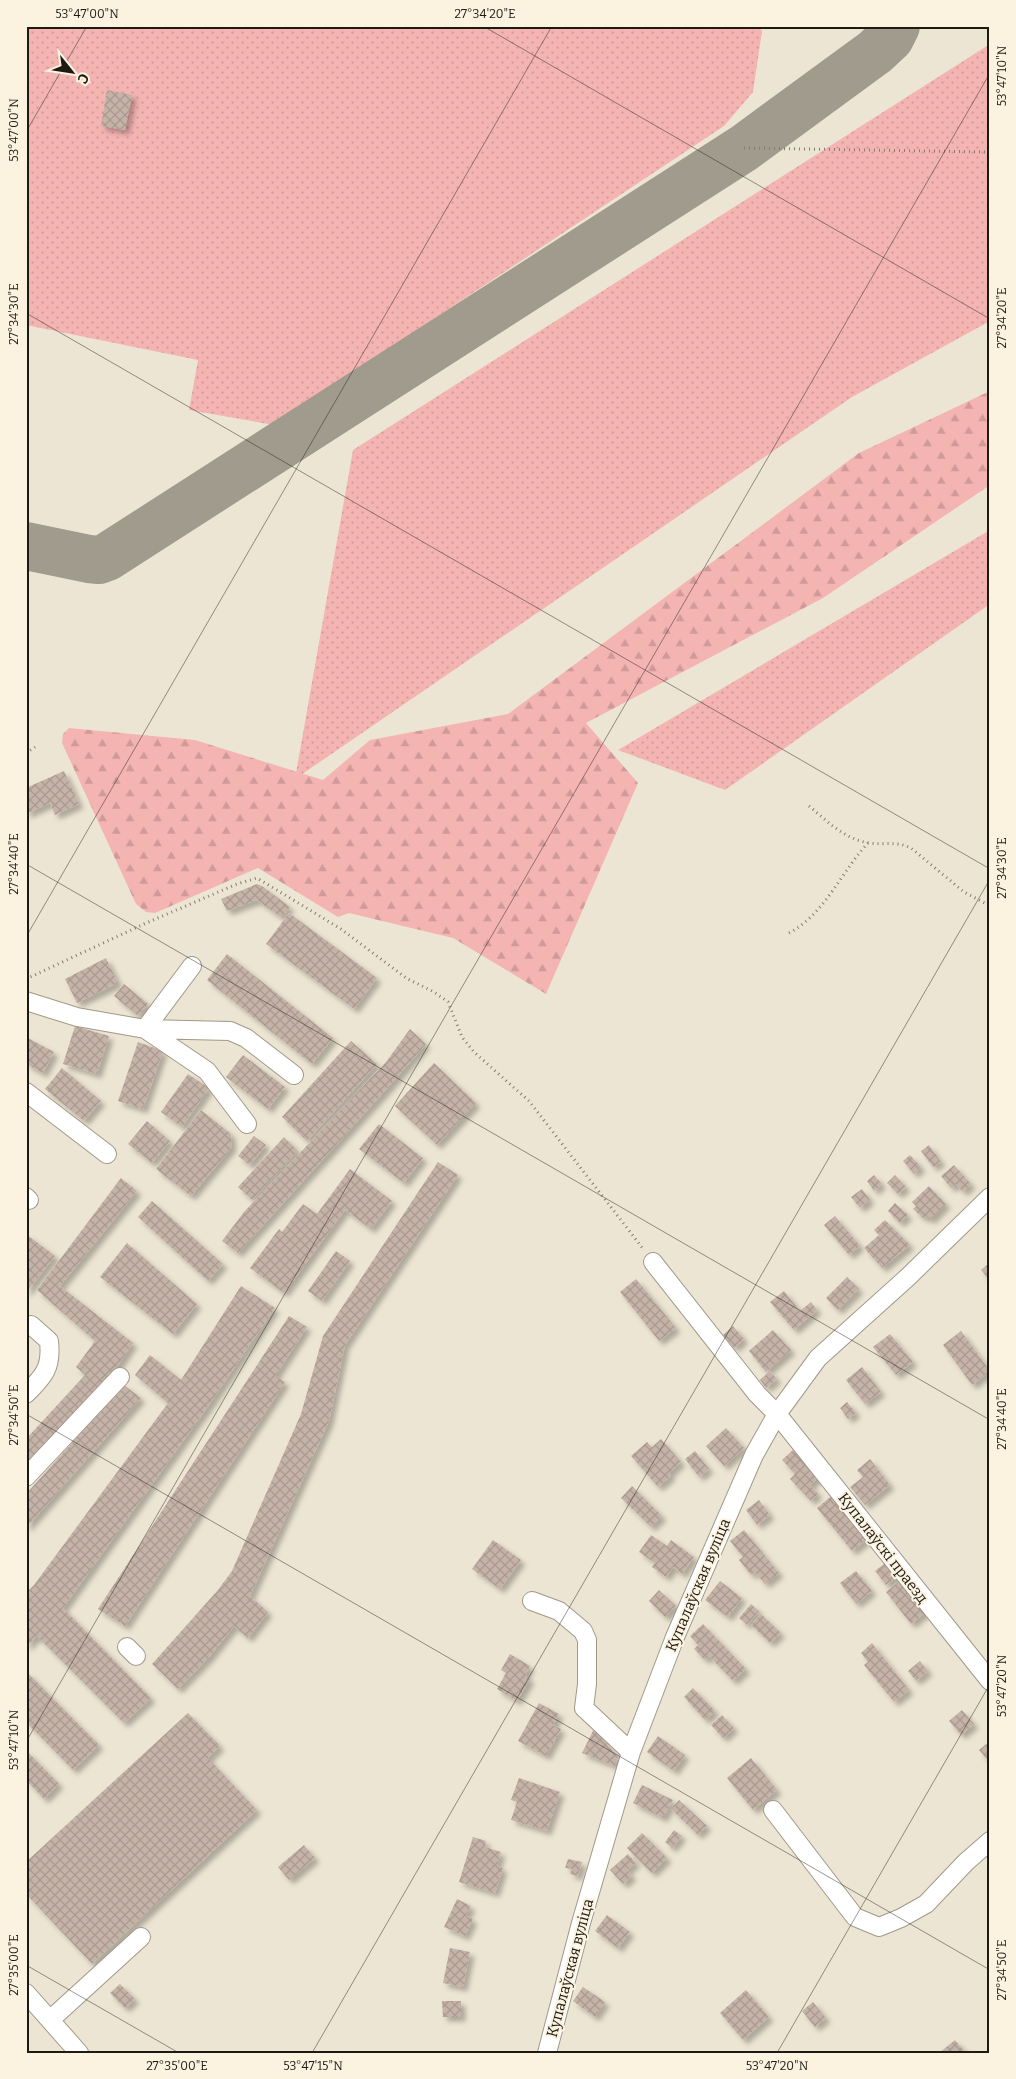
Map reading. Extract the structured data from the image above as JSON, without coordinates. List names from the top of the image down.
{
  "streets": {
    "street": ["Купалаўскі праезд", "Купалаўская вуліца"]
  },
  "crossings": [
    ["Купалаўскі праезд", "Купалаўская вуліца"]
  ],
  "north": "bottom right",
  "coordinates": [
    "53°47'00\"N",
    "27°34'20\"E",
    "53°47'10\"N",
    "27°34'30\"E",
    "27°34'40\"E",
    "27°34'50\"E",
    "53°47'20\"N",
    "27°35'00\"E",
    "53°47'15\"N"
  ]
}
